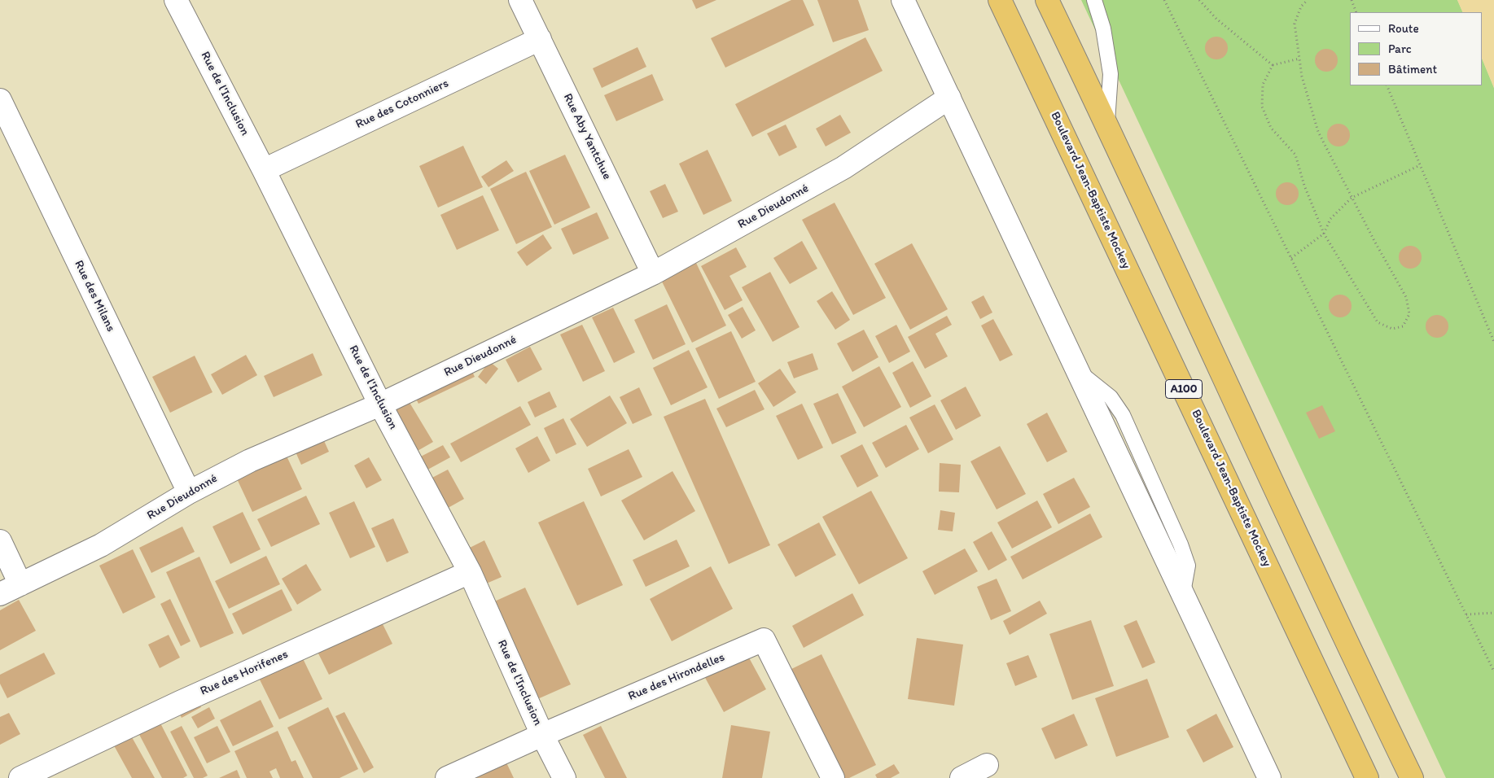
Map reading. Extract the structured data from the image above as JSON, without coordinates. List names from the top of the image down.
{
  "streets": {
    "highway": ["Boulevard Jean-Baptiste Mockey", "A100"],
    "street": [
      "Rue de l'Inclusion",
      "Rue des Cotonniers",
      "Rue Aby Yantchue",
      "Rue Dieudonné",
      "Rue des Milans",
      "Rue des Horifenes",
      "Rue des Hirondelles"
    ]
  },
  "crossings": [
    ["Rue de l'Inclusion", "Rue des Cotonniers"],
    ["Rue de l'Inclusion", "Rue Dieudonné"],
    ["Rue de l'Inclusion", "Rue des Horifenes"],
    ["Rue de l'Inclusion", "Rue des Hirondelles"],
    ["Rue des Cotonniers", "Rue Aby Yantchue"],
    ["Rue Aby Yantchue", "Rue Dieudonné"],
    ["Rue Dieudonné", "Rue des Milans"]
  ],
  "legend": ["Route", "Parc", "Bâtiment"]
}
